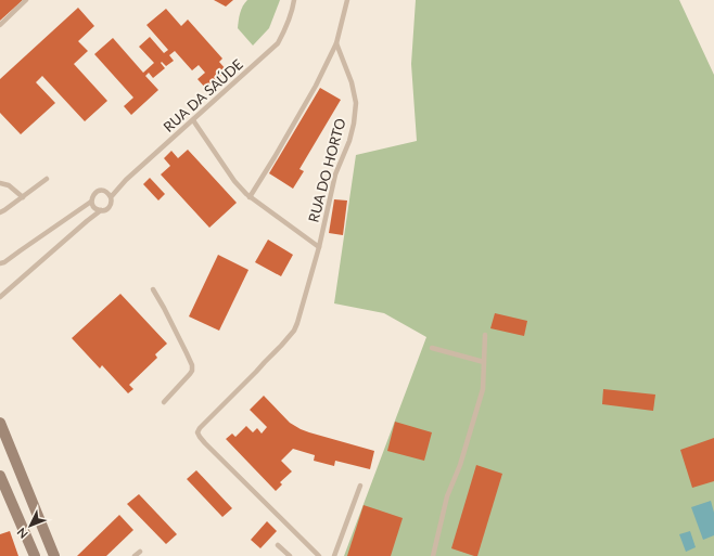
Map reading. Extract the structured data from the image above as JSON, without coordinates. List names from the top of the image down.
{
  "streets": {
    "lane": ["RUA DA SAÚDE", "RUA DO HORTO"]
  },
  "crossings": [
    ["RUA DA SAÚDE", "RUA DO HORTO"]
  ],
  "north": "bottom left"
}
